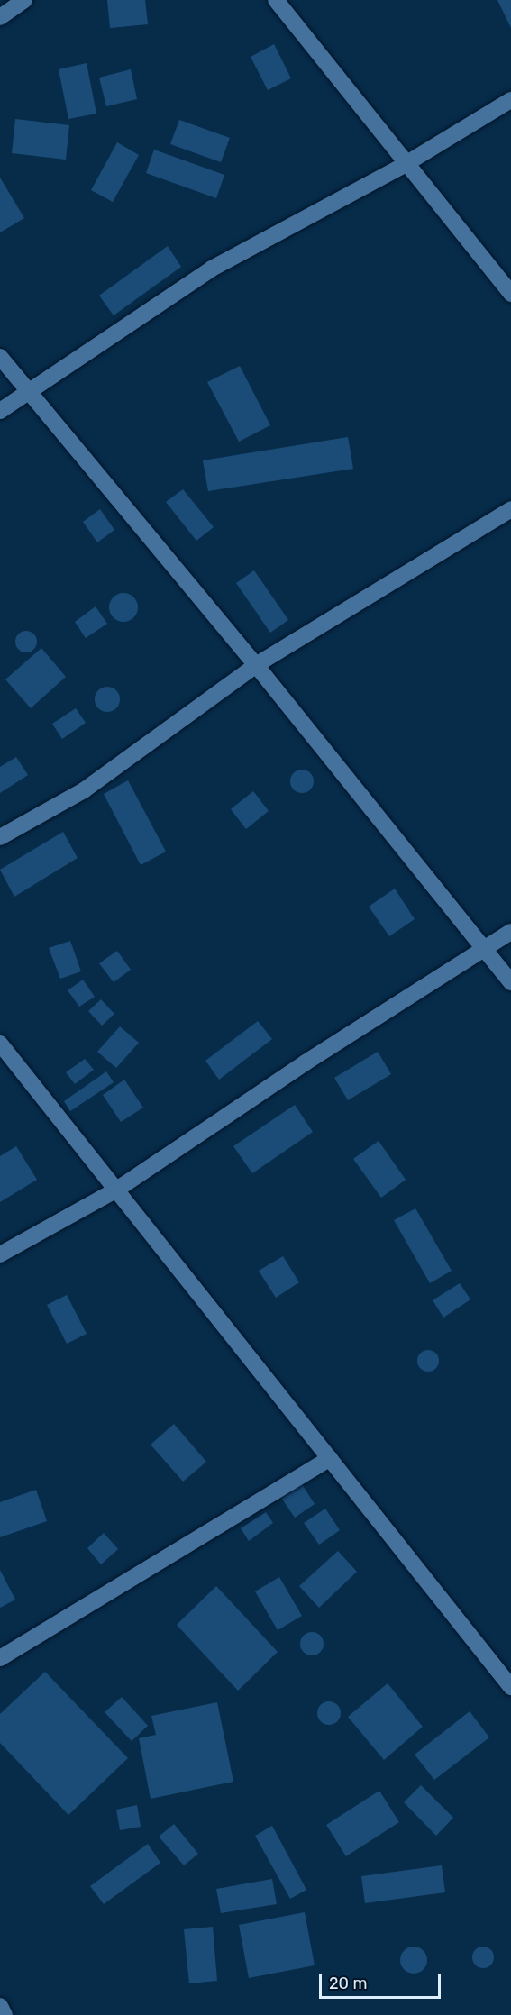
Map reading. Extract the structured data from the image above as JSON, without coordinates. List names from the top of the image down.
{
  "scale_bar": "20 m"
}
